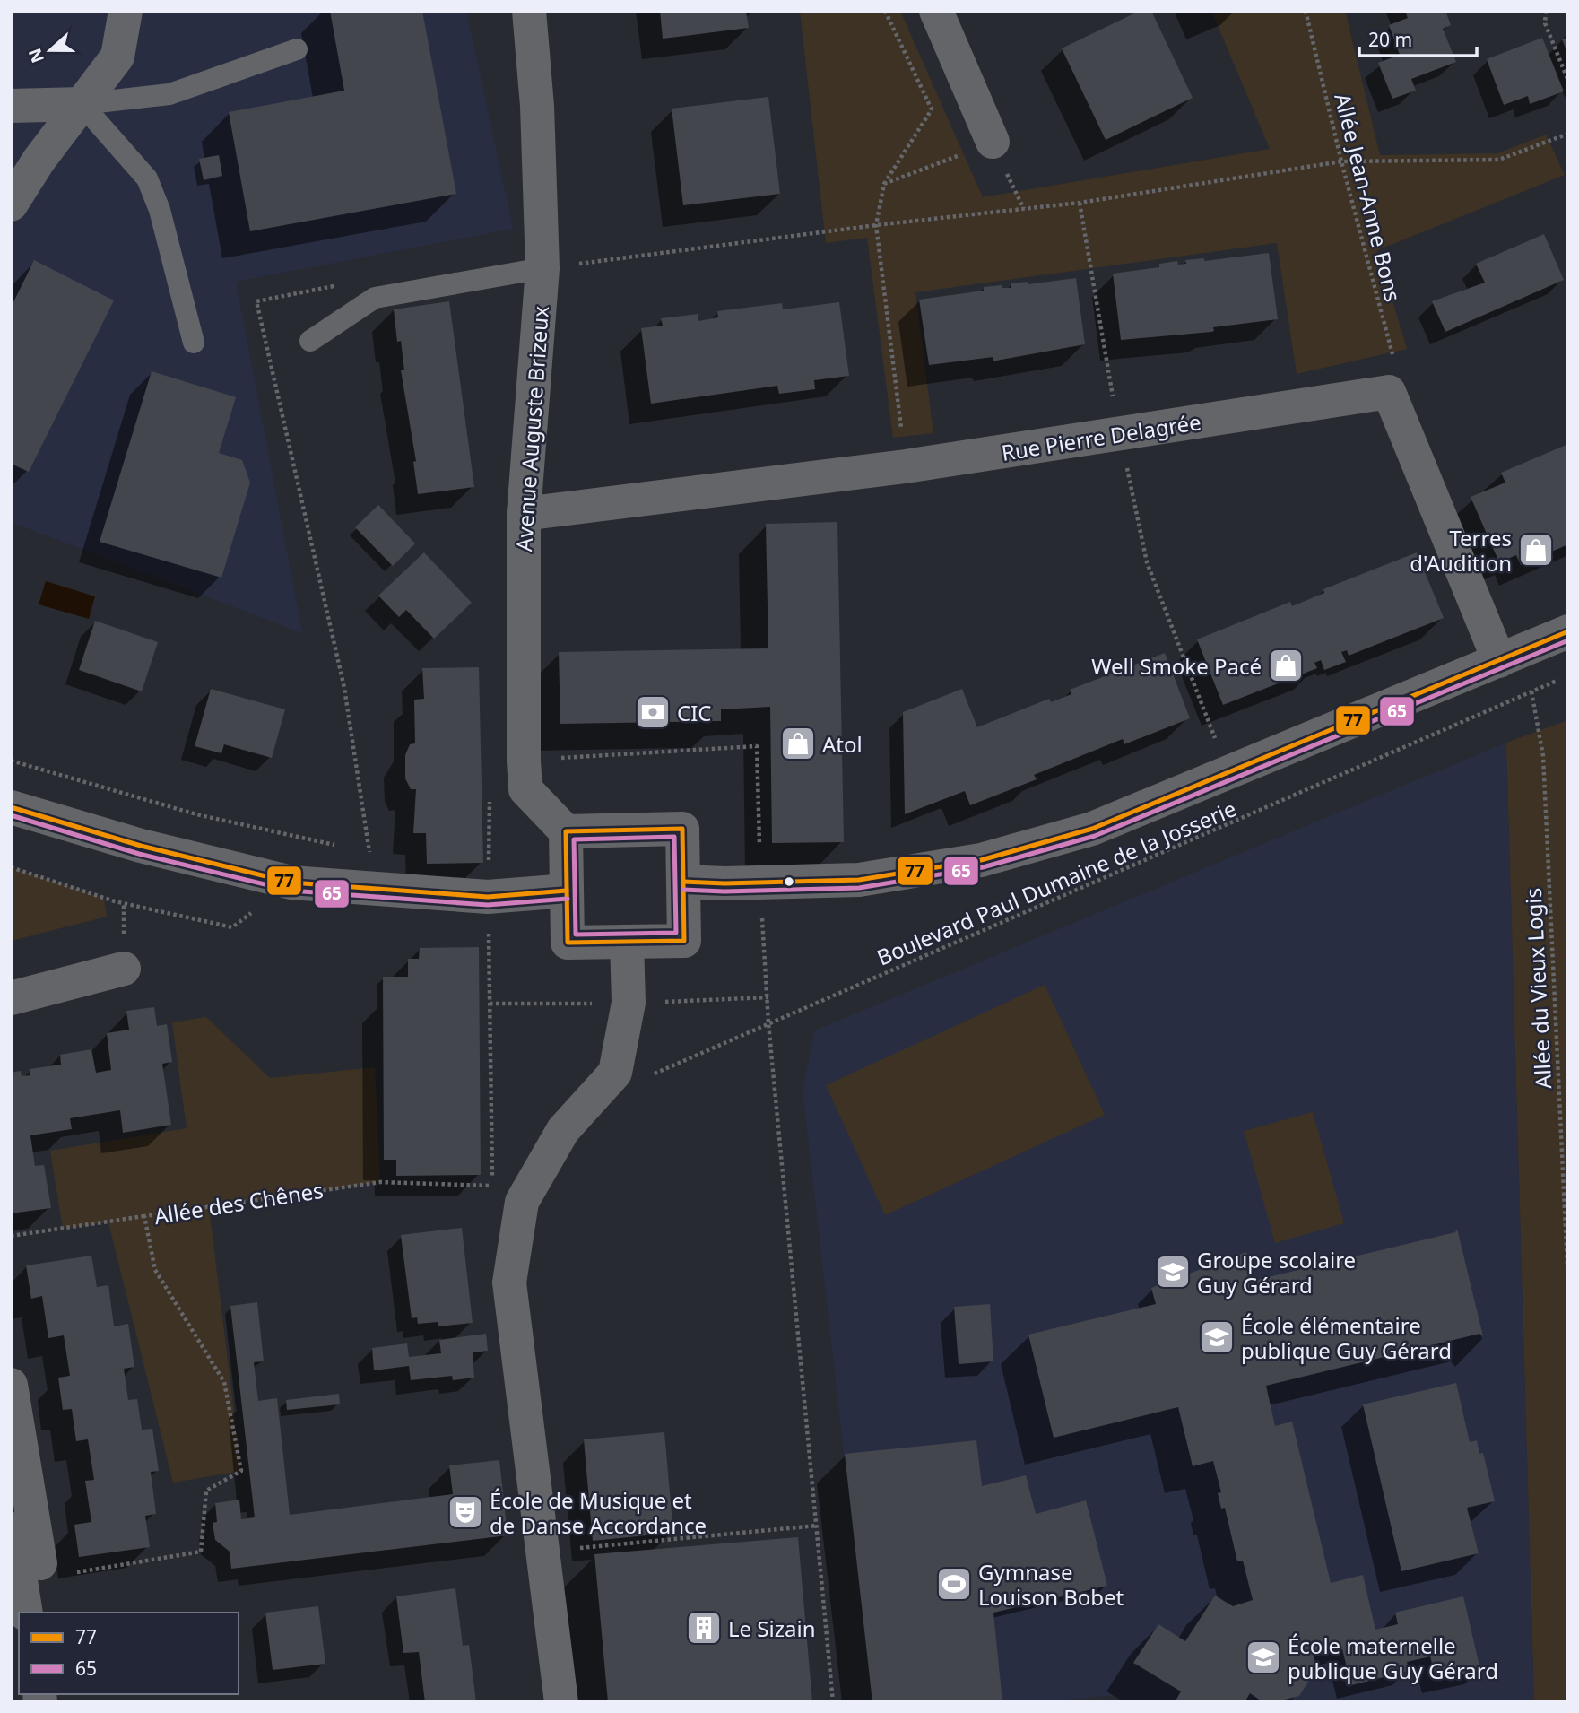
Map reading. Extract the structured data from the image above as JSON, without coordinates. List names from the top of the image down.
{
  "streets": {
    "street": ["Avenue Auguste Brizeux", "Rue Pierre Delagrée"],
    "path": [
      "Allée Jean-Anne Bons",
      "Boulevard Paul Dumaine de la Josserie",
      "Allée du Vieux Logis",
      "Allée des Chênes"
    ]
  },
  "crossings": [
    ["Allée Jean-Anne Bons", "Rue Pierre Delagrée"],
    ["Avenue Auguste Brizeux", "Rue Pierre Delagrée"],
    ["Boulevard Paul Dumaine de la Josserie", "Allée du Vieux Logis"]
  ],
  "places": {
    "shop": ["Terres d'Audition", "Well Smoke Pacé", "Atol"],
    "bank": ["CIC"],
    "school or university": ["Groupe scolaire Guy Gérard", "École élémentaire publique Guy Gérard", "École maternelle publique Guy Gérard"],
    "theatre": ["École de Musique et de Danse Accordance"],
    "sports": ["Gymnase Louison Bobet"],
    "building": ["Le Sizain"]
  },
  "lines": ["transit line 77", "transit line 65"],
  "legend": ["77", "65"],
  "scale_bar": "20 m",
  "north": "left"
}
